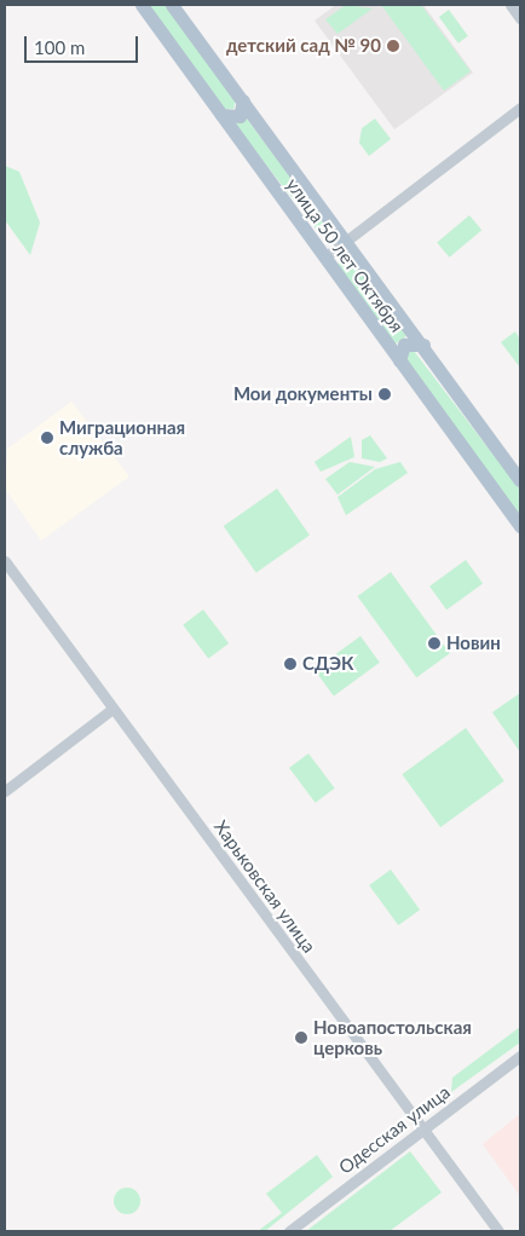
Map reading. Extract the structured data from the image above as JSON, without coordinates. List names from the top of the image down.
{
  "streets": {
    "main road": ["улица 50 лет Октября"],
    "street": ["Харьковская улица", "Одесская улица"]
  },
  "crossings": [
    ["Харьковская улица", "Одесская улица"]
  ],
  "places": [
    "детский сад № 90",
    "Мои документы",
    "Миграционная служба",
    "Новин",
    "СДЭК",
    "Новоапостольская церковь"
  ],
  "scale_bar": "100 m"
}
